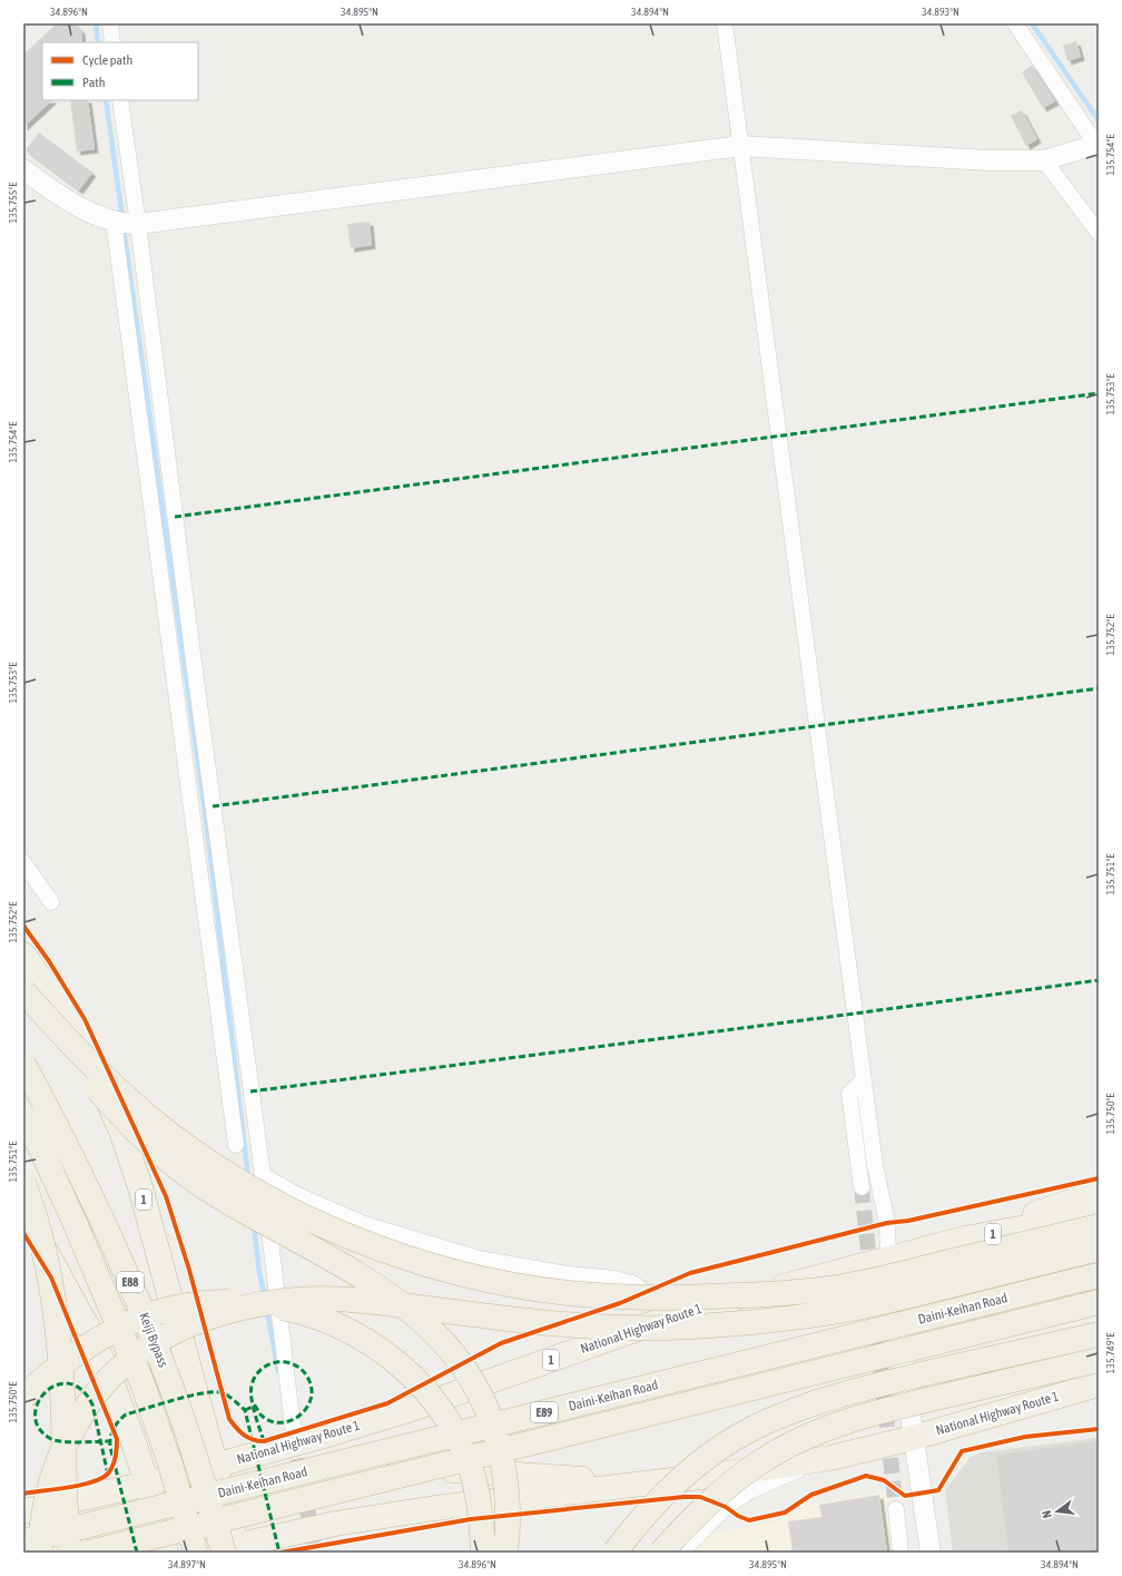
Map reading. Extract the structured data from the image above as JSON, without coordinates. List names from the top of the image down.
{
  "streets": {
    "highway": [
      "1",
      "E88",
      "Daini-Keihan Road",
      "National Highway Route 1",
      "Keiji Bypass",
      "E89"
    ]
  },
  "crossings": [
    ["1", "National Highway Route 1"],
    ["1", "Keiji Bypass"],
    ["National Highway Route 1", "Keiji Bypass"]
  ],
  "legend": ["Cycle path", "Path"],
  "north": "left",
  "coordinates": [
    "34.896°N",
    "34.895°N",
    "34.894°N",
    "34.893°N",
    "135.754°E",
    "135.755°E",
    "135.753°E",
    "135.752°E",
    "135.751°E",
    "135.750°E",
    "135.749°E",
    "34.897°N"
  ]
}
